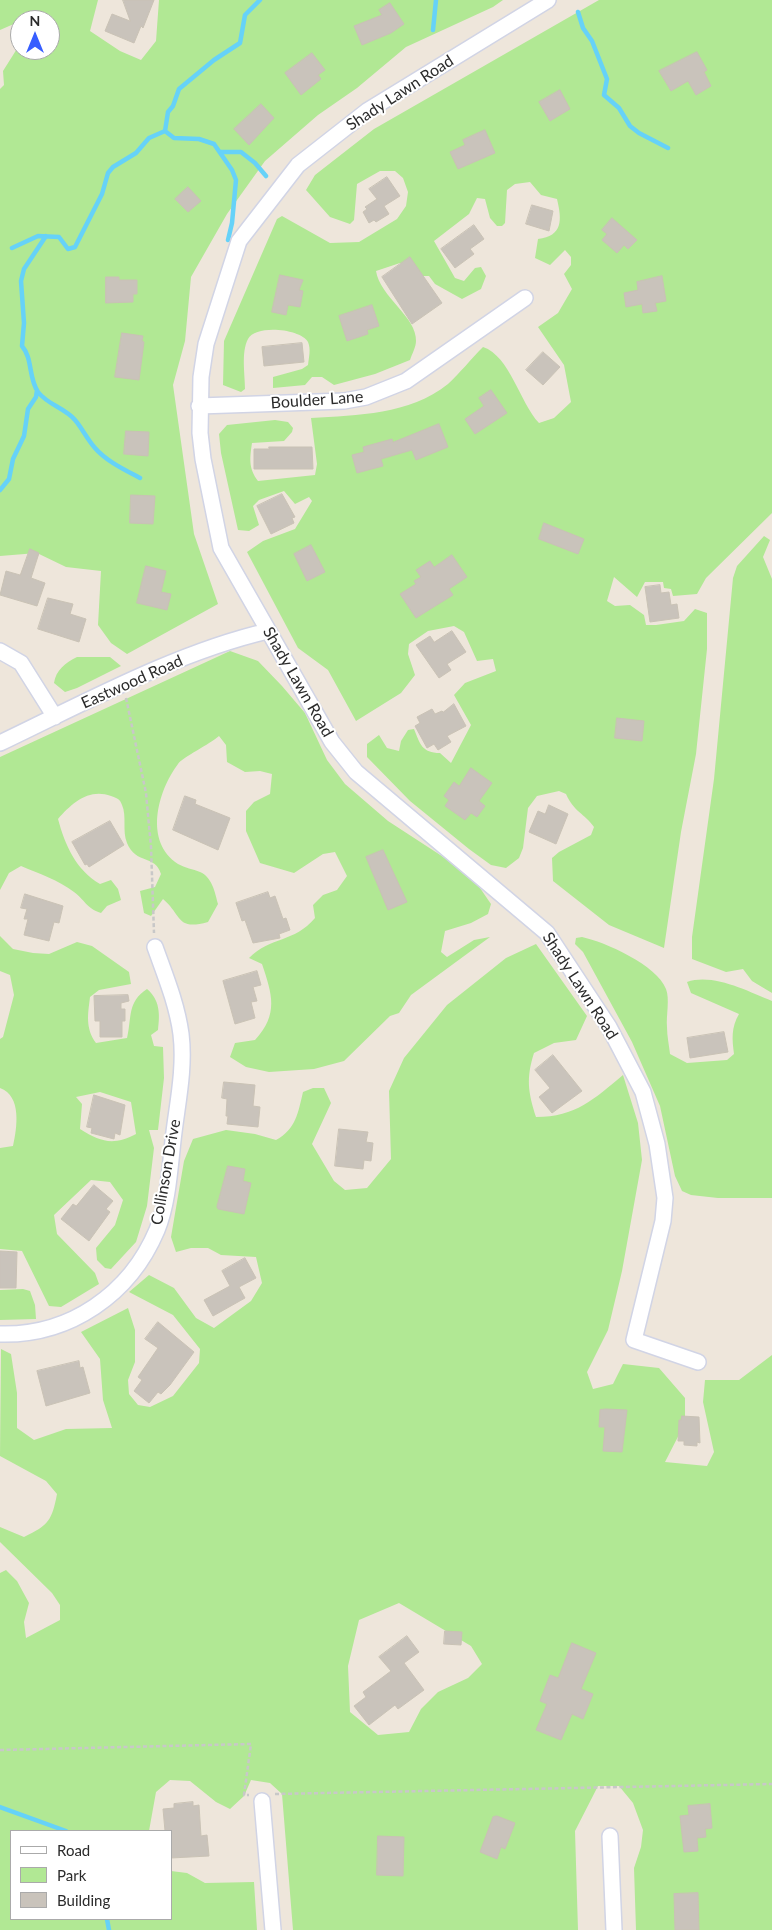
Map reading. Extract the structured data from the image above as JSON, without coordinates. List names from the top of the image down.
{
  "streets": {
    "street": [
      "Shady Lawn Road",
      "Boulder Lane",
      "Eastwood Road",
      "Collinson Drive"
    ]
  },
  "crossings": [
    ["Shady Lawn Road", "Boulder Lane"],
    ["Shady Lawn Road", "Eastwood Road"]
  ],
  "legend": ["Road", "Park", "Building"],
  "north": "top"
}
